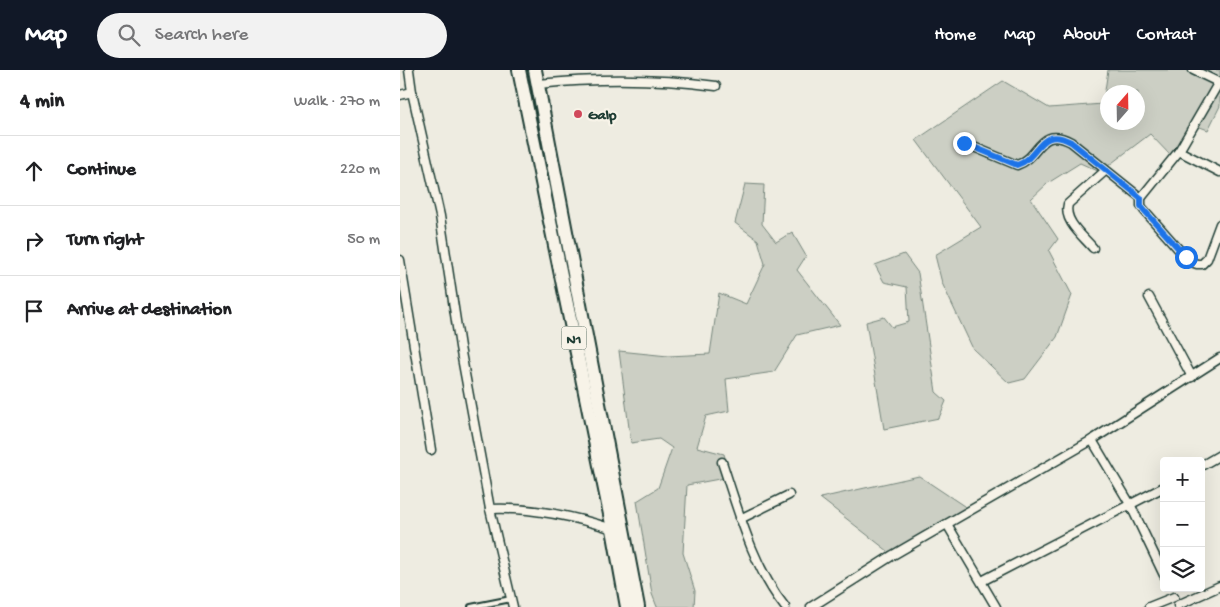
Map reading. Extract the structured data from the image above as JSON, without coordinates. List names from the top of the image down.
{
  "streets": {
    "main road": ["N1"]
  },
  "places": ["Galp"],
  "north": "top",
  "page": {
    "header": "Map",
    "search": "Search here",
    "nav": [
      "Home",
      "Map",
      "About",
      "Contact"
    ],
    "heading": ["4 min", "Walk · 270 m"],
    "list": [
      ["Continue", "220 m"],
      ["Turn right", "50 m"],
      "Arrive at destination"
    ],
    "map_buttons": ["+", "−"]
  }
}
